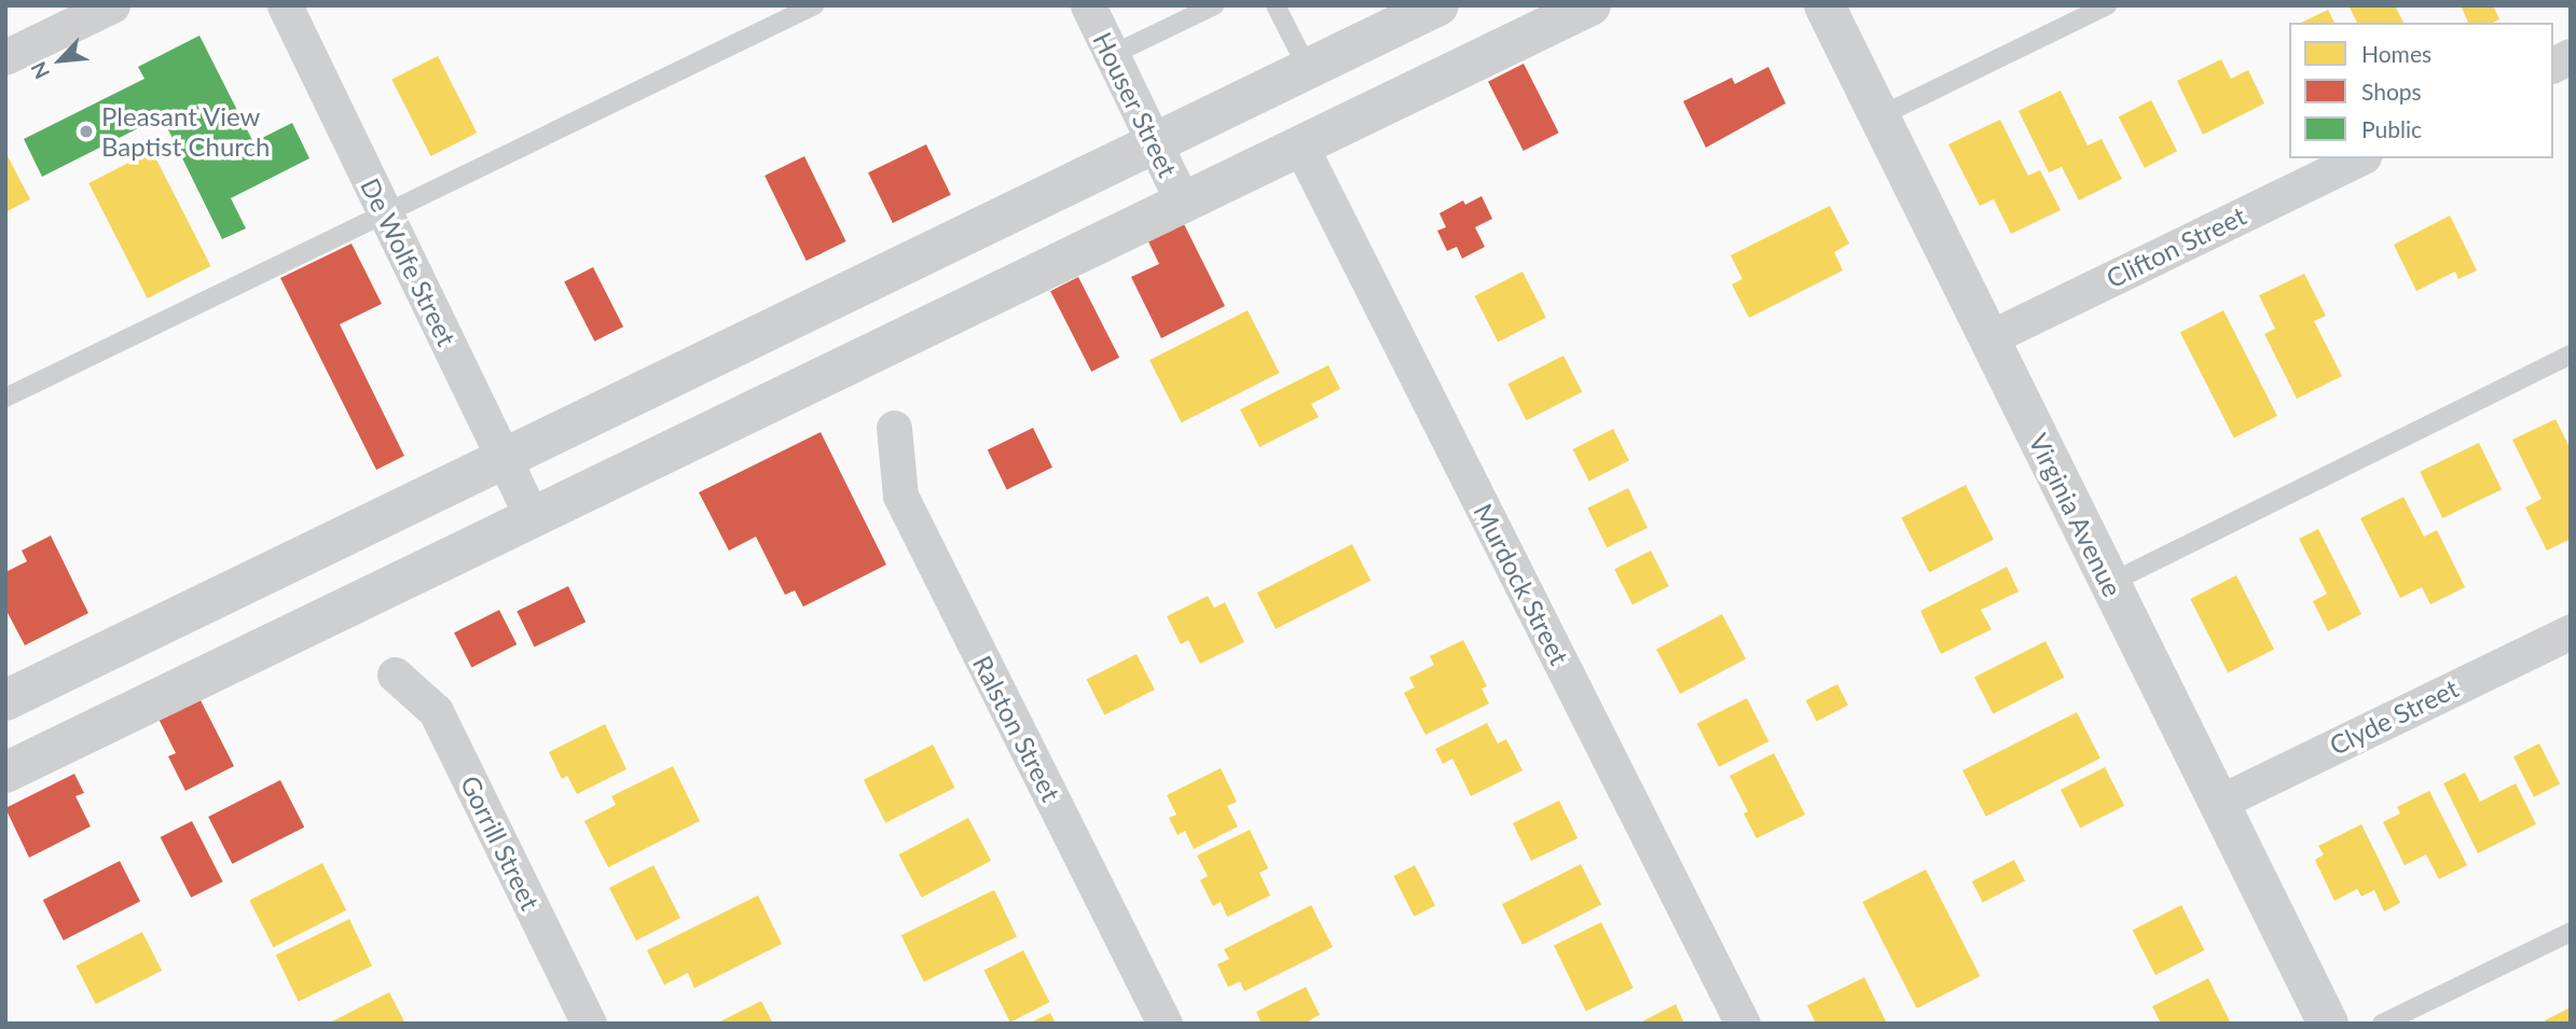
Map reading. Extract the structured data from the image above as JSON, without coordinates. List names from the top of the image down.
{
  "streets": {
    "street": [
      "Houser Street",
      "Clifton Street",
      "De Wolfe Street",
      "Virginia Avenue",
      "Murdock Street",
      "Clyde Street",
      "Ralston Street",
      "Gorrill Street"
    ]
  },
  "crossings": [
    ["Clifton Street", "Virginia Avenue"],
    ["Virginia Avenue", "Clyde Street"]
  ],
  "places": ["Pleasant View Baptist Church"],
  "legend": ["Homes", "Shops", "Public"],
  "north": "bottom left"
}
